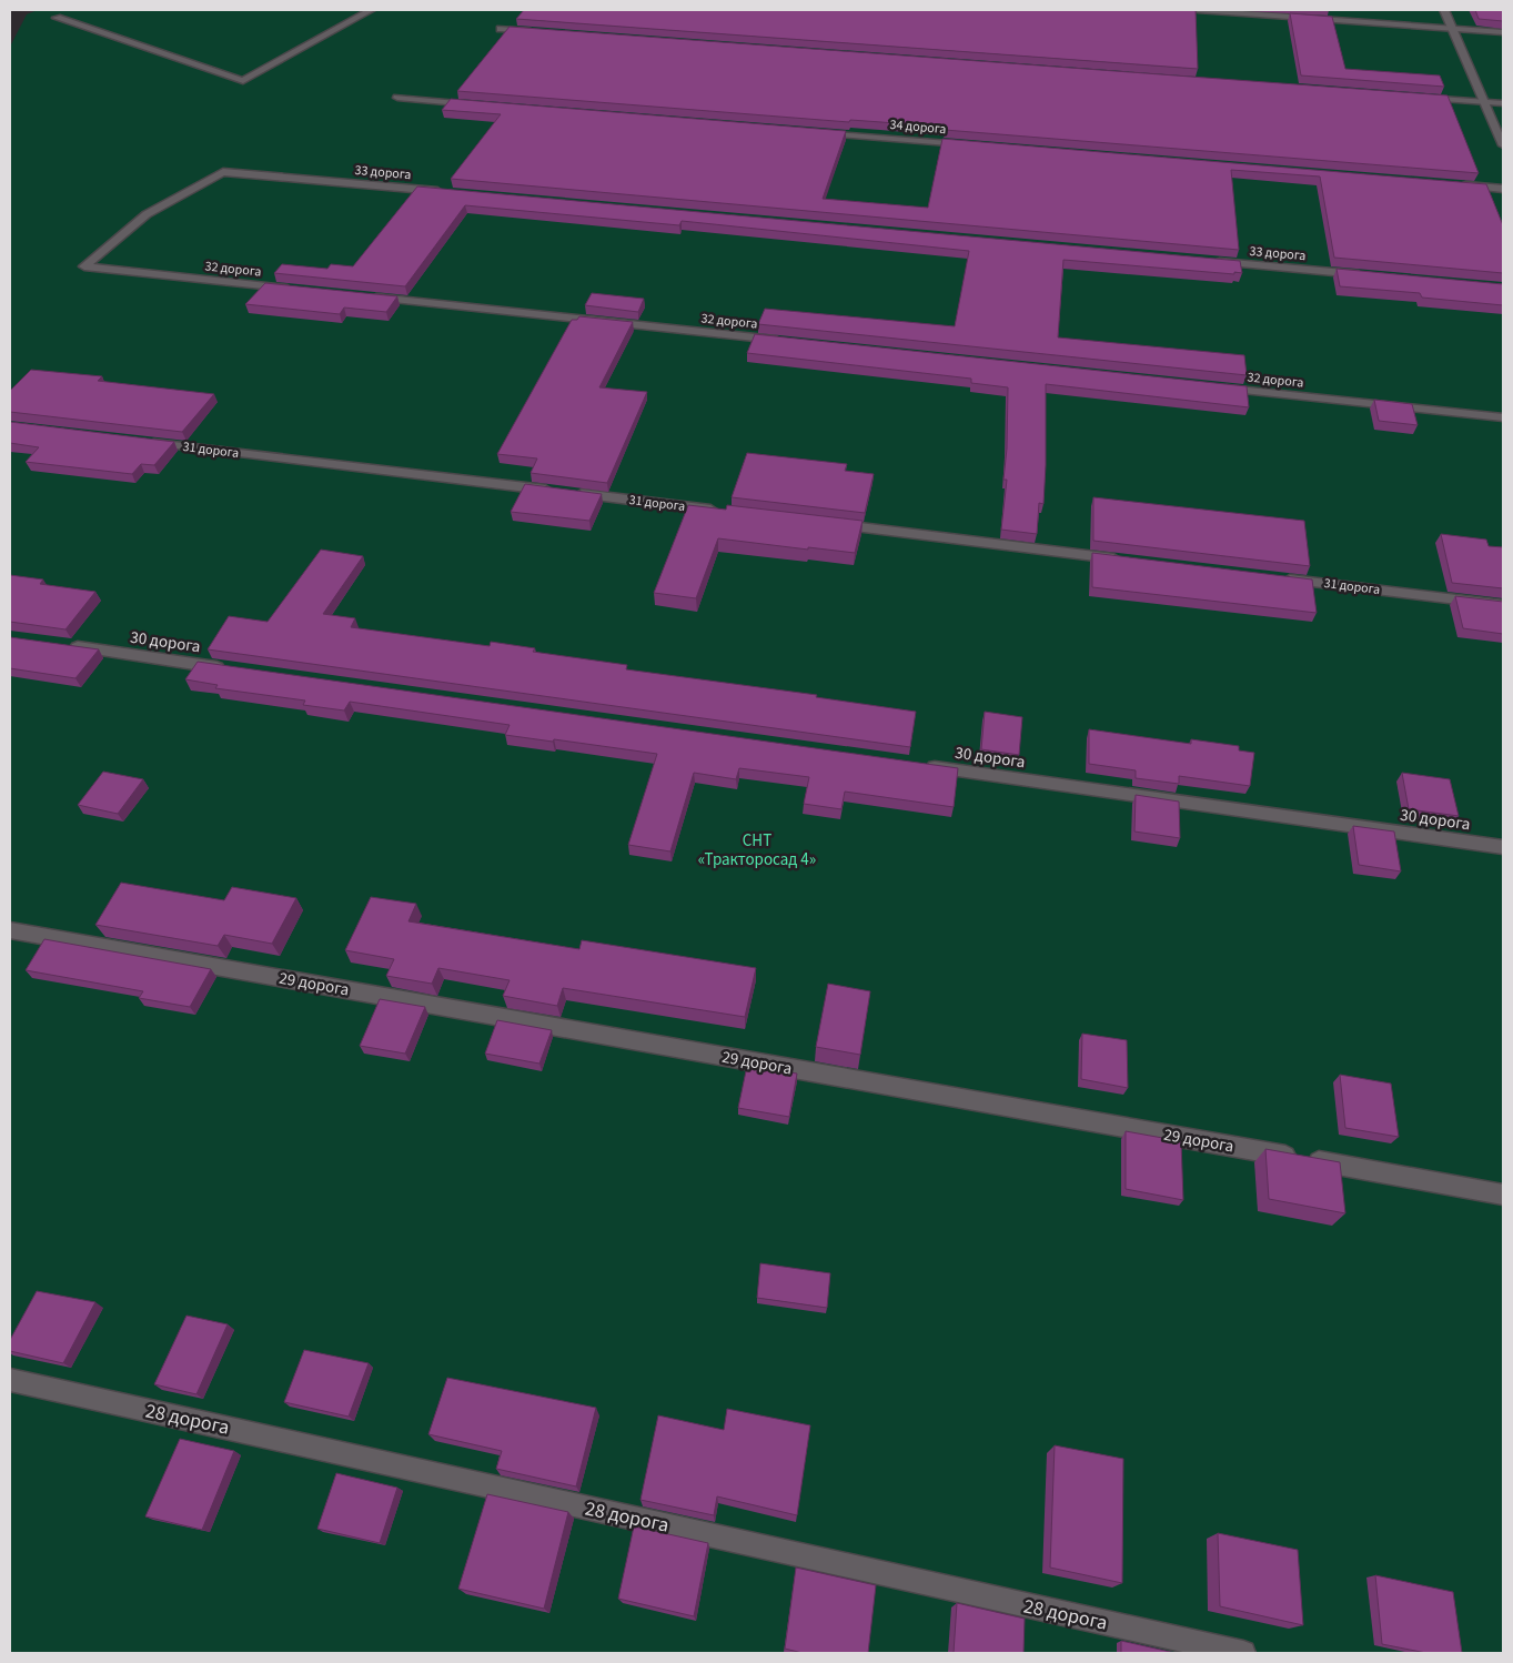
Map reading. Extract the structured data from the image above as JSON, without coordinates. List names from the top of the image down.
{
  "streets": {
    "street": [
      "34 дорога",
      "33 дорога",
      "32 дорога",
      "31 дорога",
      "30 дорога",
      "29 дорога",
      "28 дорога"
    ]
  },
  "crossings": [
    ["33 дорога", "32 дорога"]
  ],
  "parks": ["СНТ «Тракторосад 4»"]
}
